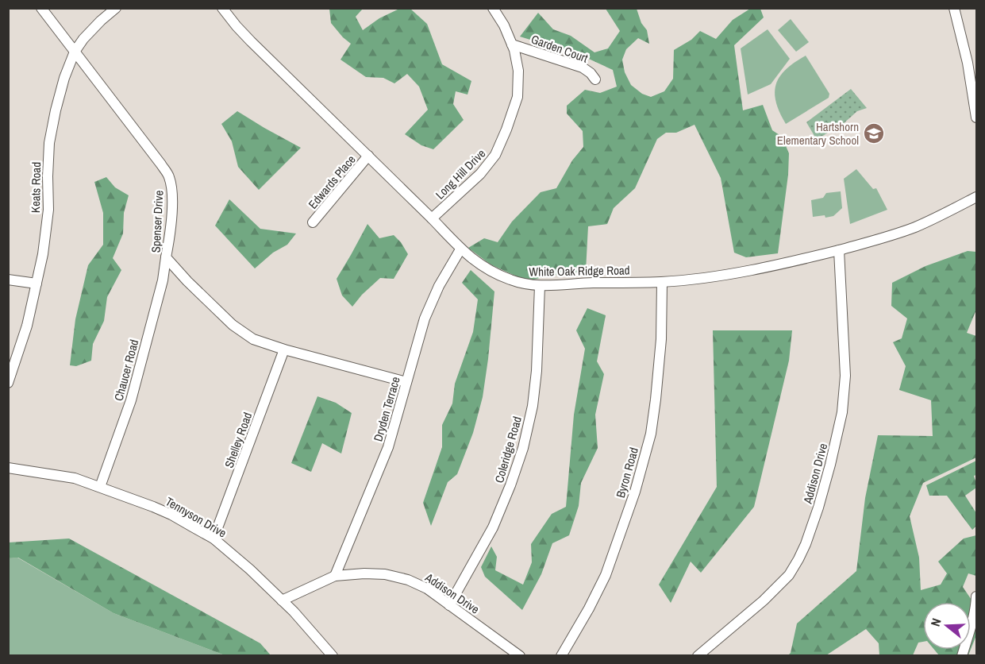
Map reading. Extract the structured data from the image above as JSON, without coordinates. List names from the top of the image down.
{
  "streets": {
    "street": [
      "Garden Court",
      "Long Hill Drive",
      "Edwards Place",
      "Keats Road",
      "Spenser Drive",
      "White Oak Ridge Road",
      "Chaucer Road",
      "Dryden Terrace",
      "Shelley Road",
      "Coleridge Road",
      "Byron Road",
      "Addison Drive",
      "Tennyson Drive"
    ]
  },
  "crossings": [
    ["Garden Court", "Long Hill Drive"],
    ["Long Hill Drive", "White Oak Ridge Road"],
    ["Edwards Place", "White Oak Ridge Road"],
    ["Keats Road", "Spenser Drive"],
    ["Spenser Drive", "Chaucer Road"],
    ["Spenser Drive", "Dryden Terrace"],
    ["Spenser Drive", "Shelley Road"],
    ["White Oak Ridge Road", "Dryden Terrace"],
    ["White Oak Ridge Road", "Coleridge Road"],
    ["White Oak Ridge Road", "Byron Road"],
    ["White Oak Ridge Road", "Addison Drive"],
    ["Chaucer Road", "Tennyson Drive"],
    ["Dryden Terrace", "Addison Drive"],
    ["Shelley Road", "Tennyson Drive"],
    ["Coleridge Road", "Addison Drive"],
    ["Addison Drive", "Tennyson Drive"]
  ],
  "places": {
    "school or university": ["Hartshorn Elementary School"]
  },
  "north": "left"
}
